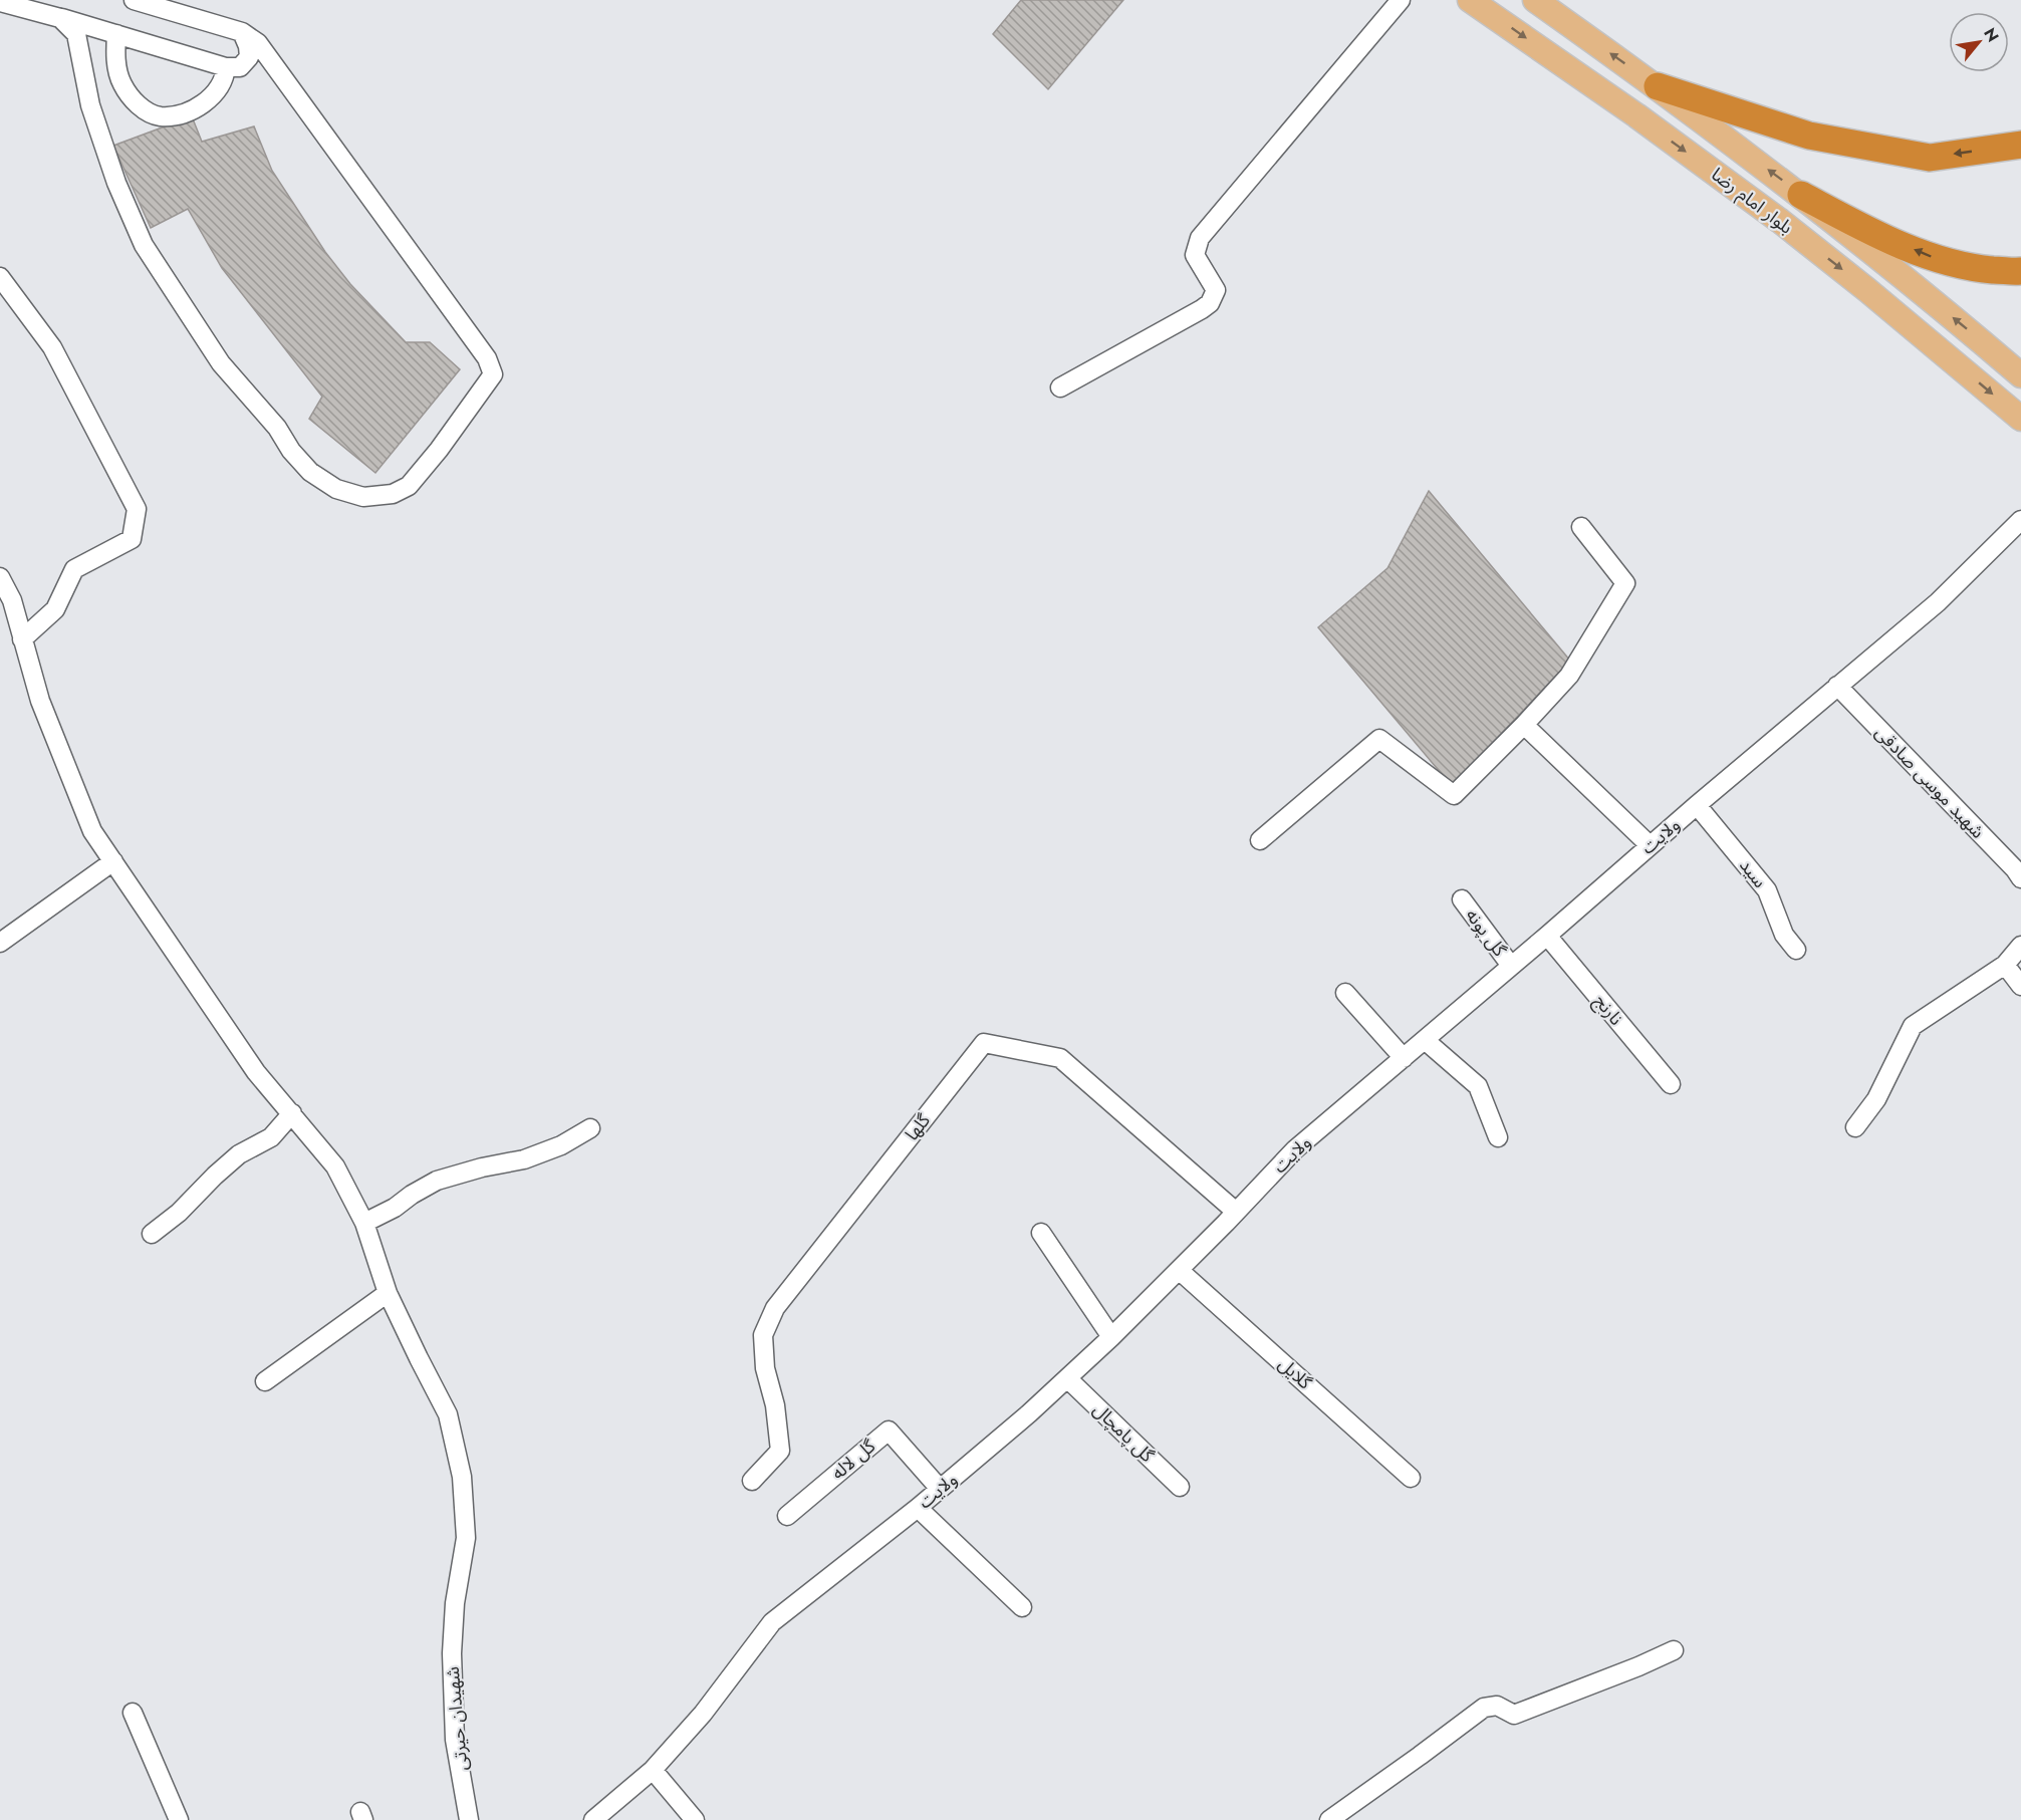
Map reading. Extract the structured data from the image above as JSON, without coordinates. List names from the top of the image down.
{
  "streets": {
    "main road": ["بلوار امام رضا"],
    "street": [
      "شهید موسی صادقی",
      "ولایت",
      "سید",
      "گل پونه",
      "نارنج",
      "گلها",
      "گلایل",
      "گل پامچال",
      "گل لاله",
      "شهیدان حیرتی"
    ]
  },
  "crossings": [
    ["شهید موسی صادقی", "ولایت"],
    ["ولایت", "سید"],
    ["ولایت", "گل پونه"],
    ["ولایت", "نارنج"],
    ["ولایت", "گلها"],
    ["ولایت", "گلایل"],
    ["ولایت", "گل پامچال"],
    ["ولایت", "گل لاله"]
  ],
  "north": "top right"
}
